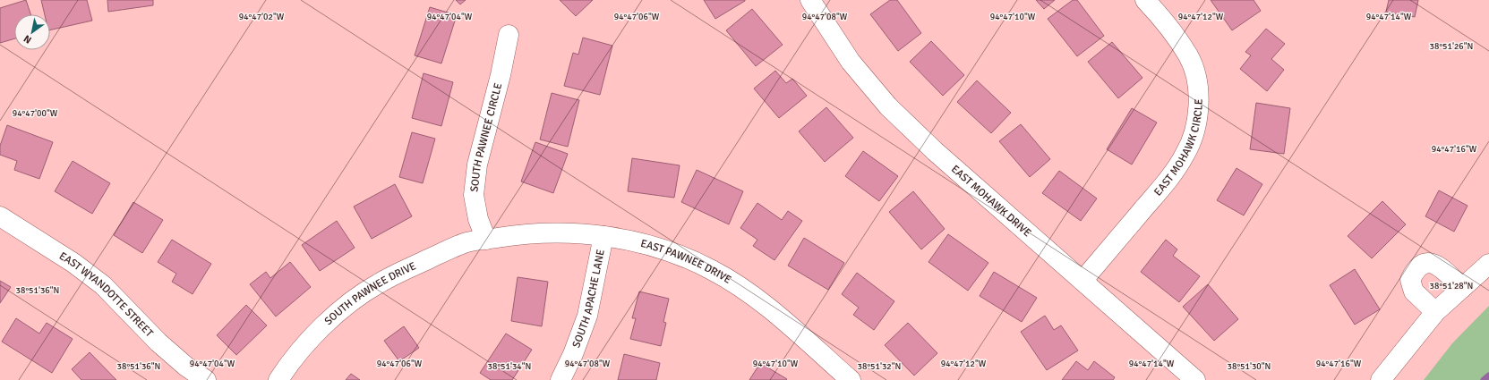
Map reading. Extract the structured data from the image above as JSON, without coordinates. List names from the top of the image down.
{
  "streets": {
    "street": [
      "SOUTH PAWNEE CIRCLE",
      "EAST MOHAWK CIRCLE",
      "EAST MOHAWK DRIVE",
      "EAST PAWNEE DRIVE",
      "EAST WYANDOTTE STREET",
      "SOUTH PAWNEE DRIVE",
      "SOUTH APACHE LANE"
    ]
  },
  "crossings": [
    ["SOUTH PAWNEE CIRCLE", "EAST PAWNEE DRIVE"],
    ["SOUTH PAWNEE CIRCLE", "SOUTH PAWNEE DRIVE"],
    ["EAST MOHAWK CIRCLE", "EAST MOHAWK DRIVE"],
    ["EAST PAWNEE DRIVE", "SOUTH PAWNEE DRIVE"],
    ["EAST PAWNEE DRIVE", "SOUTH APACHE LANE"]
  ],
  "north": "bottom left",
  "coordinates": [
    "94°47'04\"W",
    "94°47'06\"W",
    "94°47'08\"W",
    "94°47'10\"W",
    "94°47'12\"W",
    "94°47'14\"W",
    "94°47'02\"W",
    "38°51'26\"N",
    "94°47'00\"W",
    "94°47'16\"W",
    "38°51'28\"N",
    "38°51'36\"N",
    "38°51'34\"N",
    "38°51'32\"N",
    "38°51'30\"N"
  ]
}
